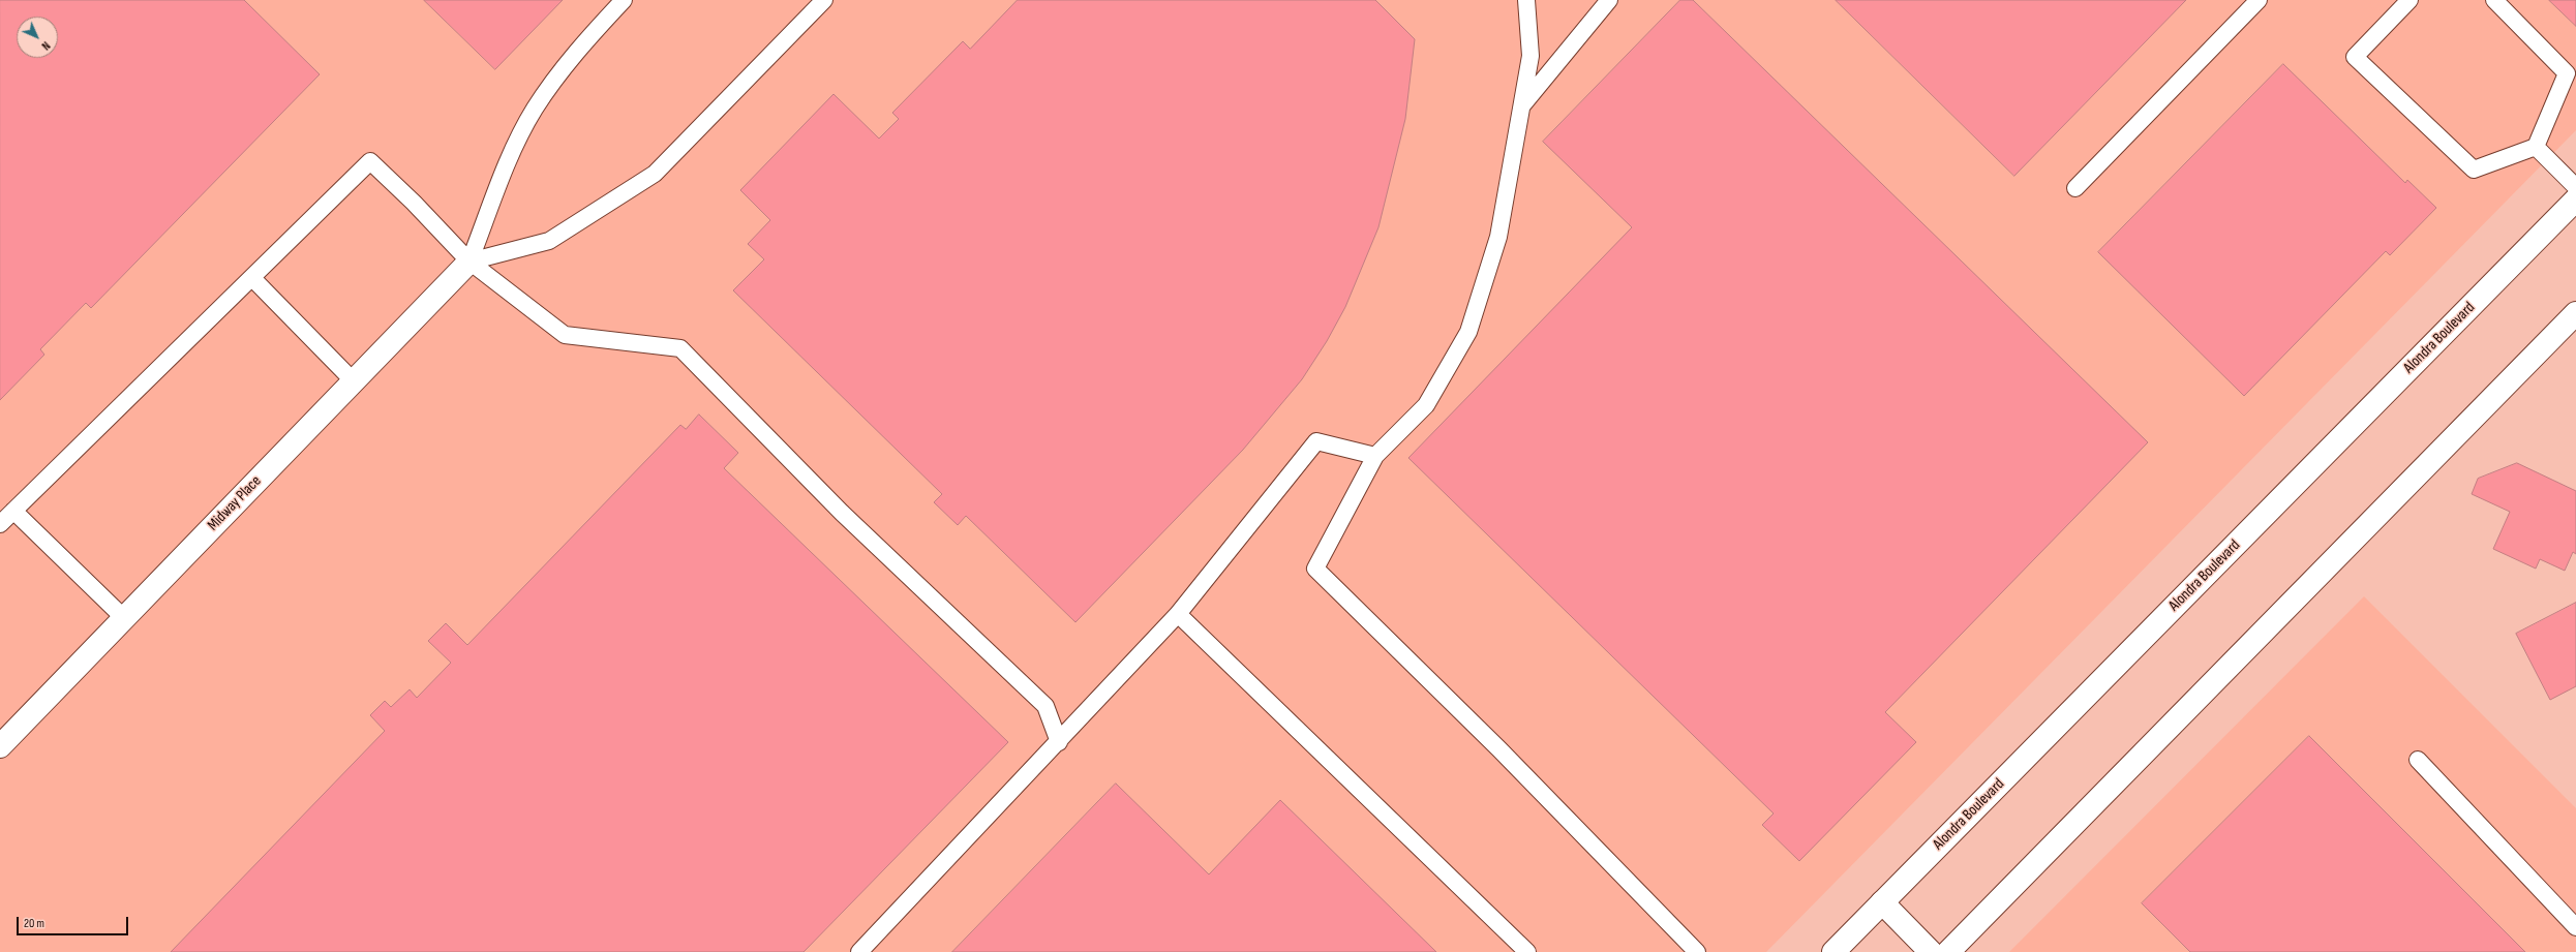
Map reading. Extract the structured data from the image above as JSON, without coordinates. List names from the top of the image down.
{
  "streets": {
    "main road": ["Alondra Boulevard", "Midway Place"]
  },
  "scale_bar": "20 m",
  "north": "bottom right"
}
